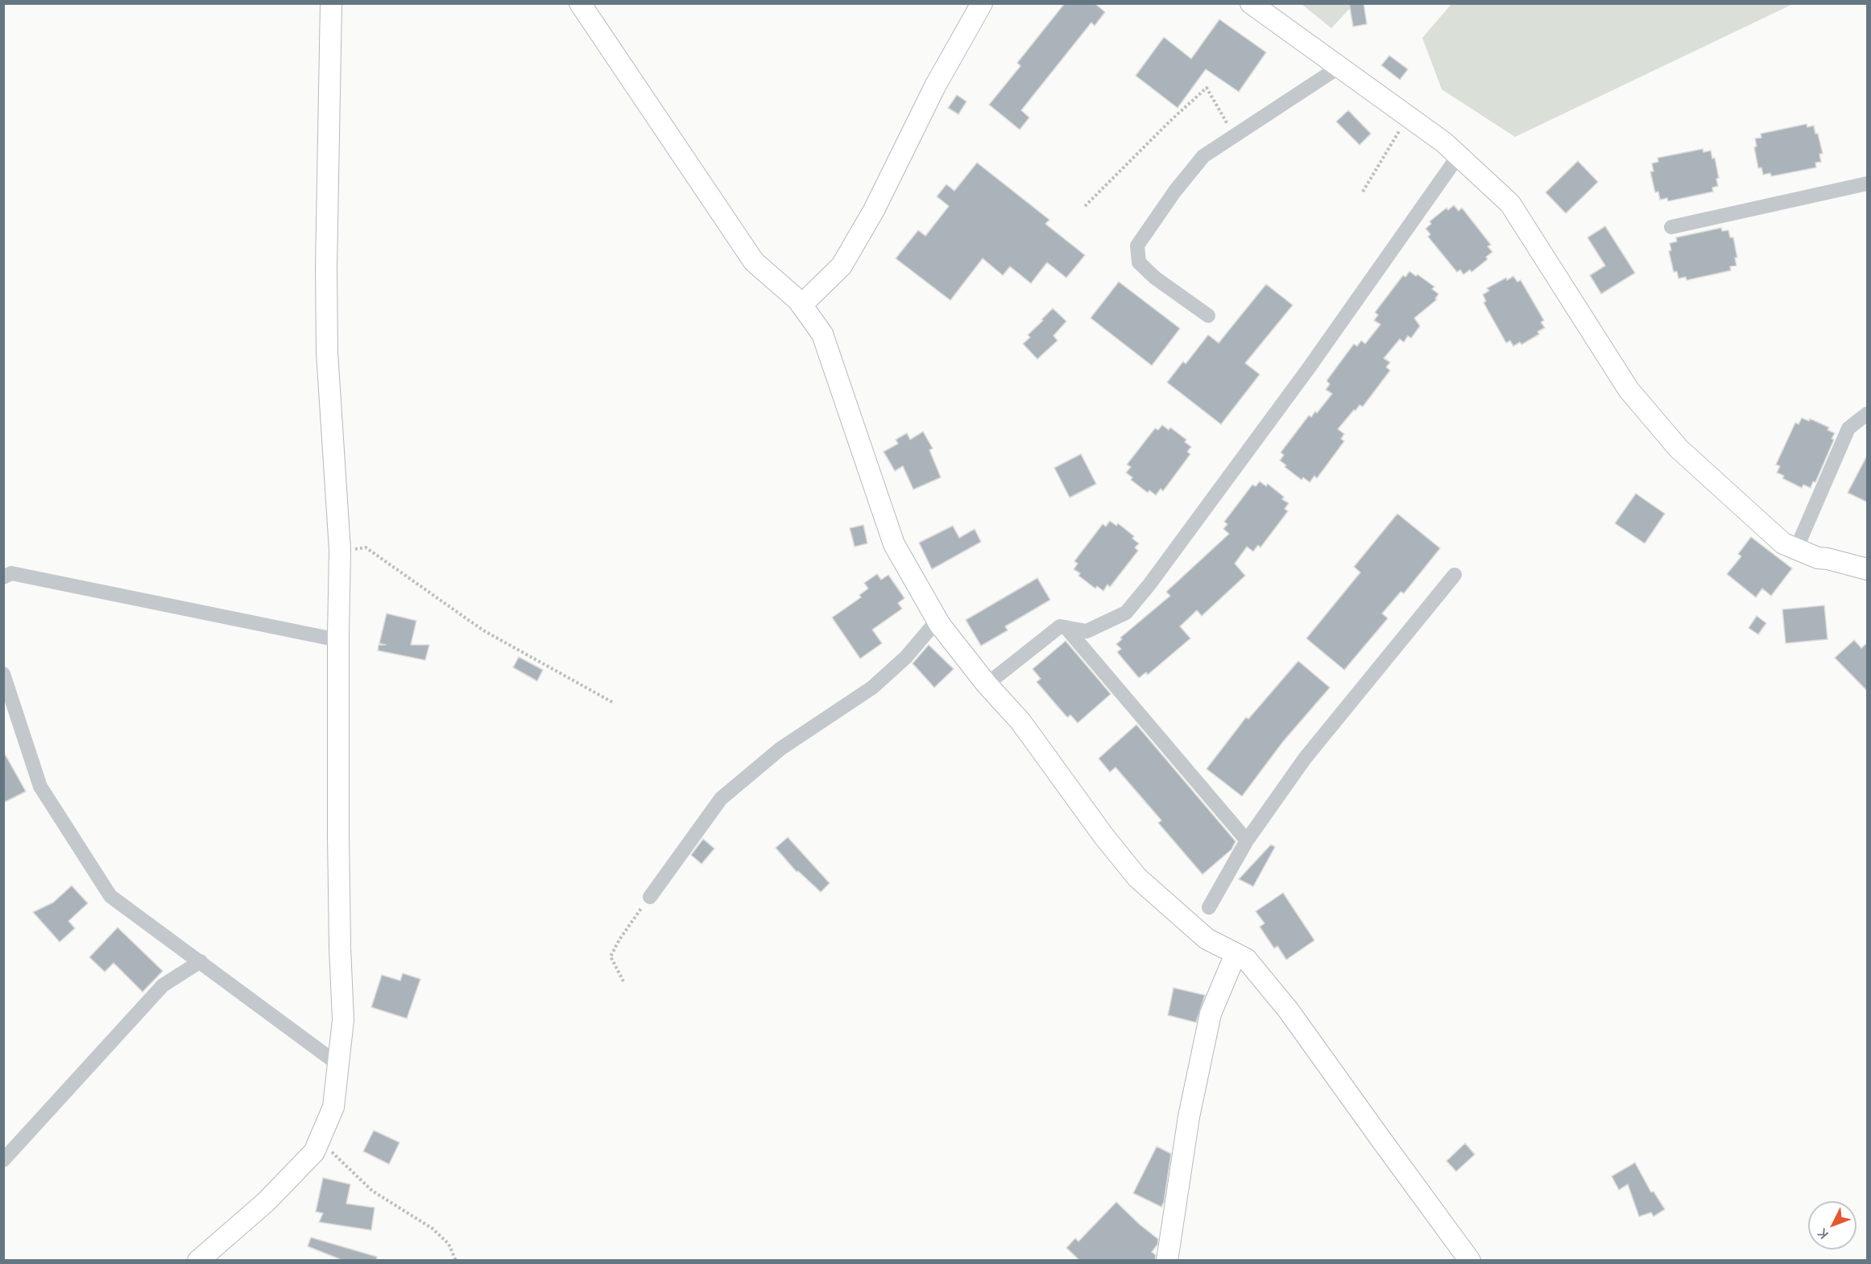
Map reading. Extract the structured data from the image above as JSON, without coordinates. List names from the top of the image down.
{
  "north": "bottom left"
}
